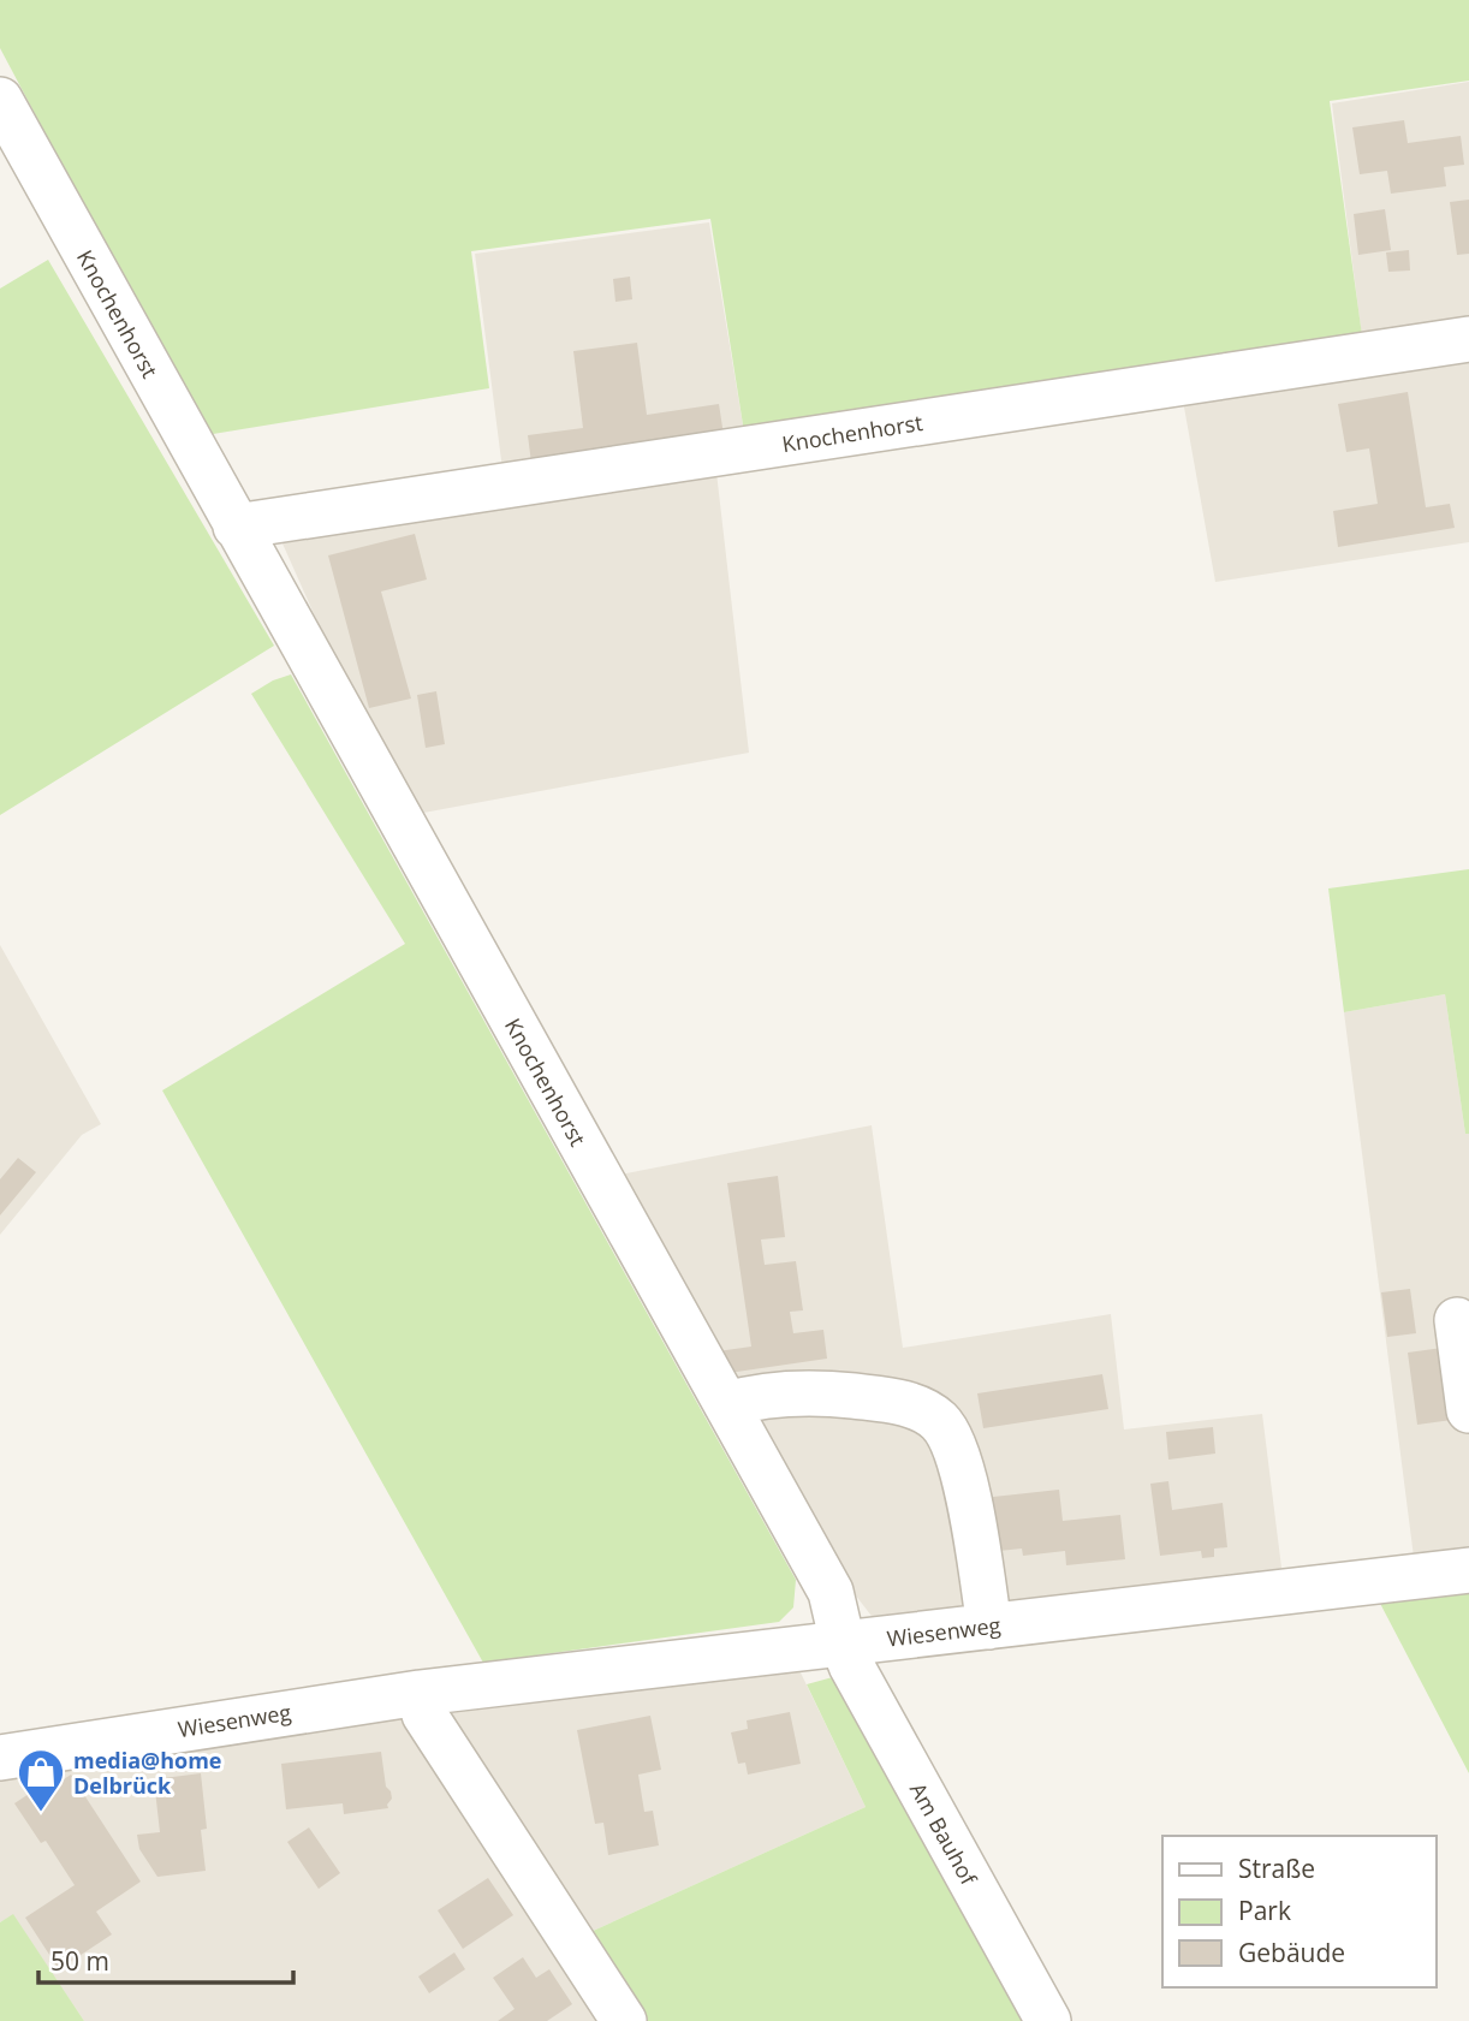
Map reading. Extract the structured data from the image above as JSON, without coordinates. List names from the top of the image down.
{
  "streets": {
    "street": ["Knochenhorst", "Wiesenweg", "Am Bauhof"]
  },
  "crossings": [
    ["Knochenhorst", "Wiesenweg"],
    ["Knochenhorst", "Am Bauhof"],
    ["Wiesenweg", "Am Bauhof"]
  ],
  "places": {
    "shop": ["media@home Delbrück"]
  },
  "legend": ["Straße", "Park", "Gebäude"],
  "scale_bar": "50 m"
}
